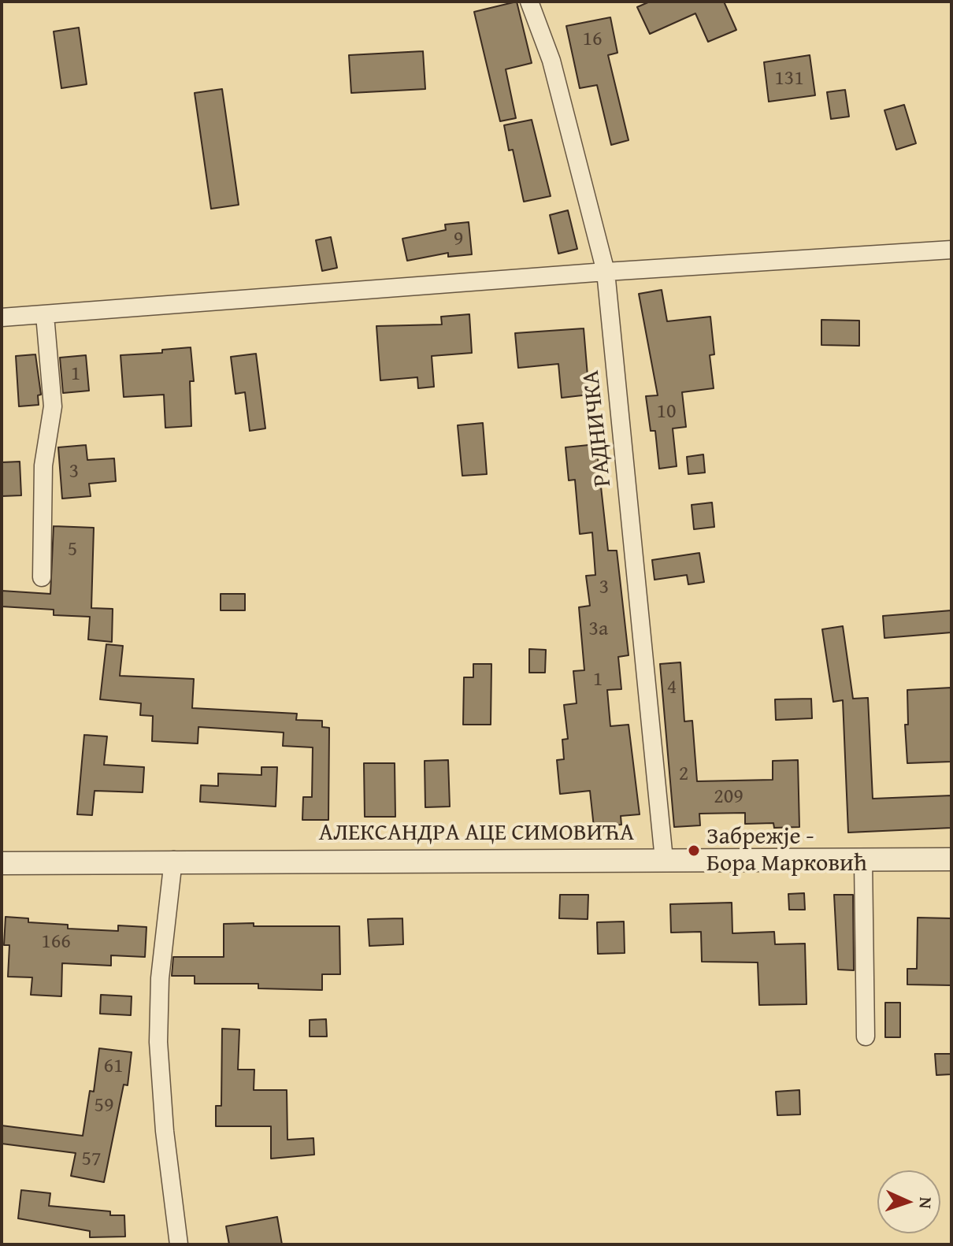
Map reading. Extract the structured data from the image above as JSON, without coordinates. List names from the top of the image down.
{
  "streets": {
    "street": ["РАДНИЧКА", "АЛЕКСАНДРА АЦЕ СИМОВИЋА"]
  },
  "crossings": [
    ["РАДНИЧКА", "АЛЕКСАНДРА АЦЕ СИМОВИЋА"]
  ],
  "places": ["Забрежје - Бора Марковић"],
  "house_numbers": [
    "16",
    "131",
    "9",
    "1",
    "10",
    "3",
    "5",
    "3",
    "3a",
    "1",
    "4",
    "2",
    "209",
    "166",
    "61",
    "59",
    "57"
  ],
  "north": "right"
}
